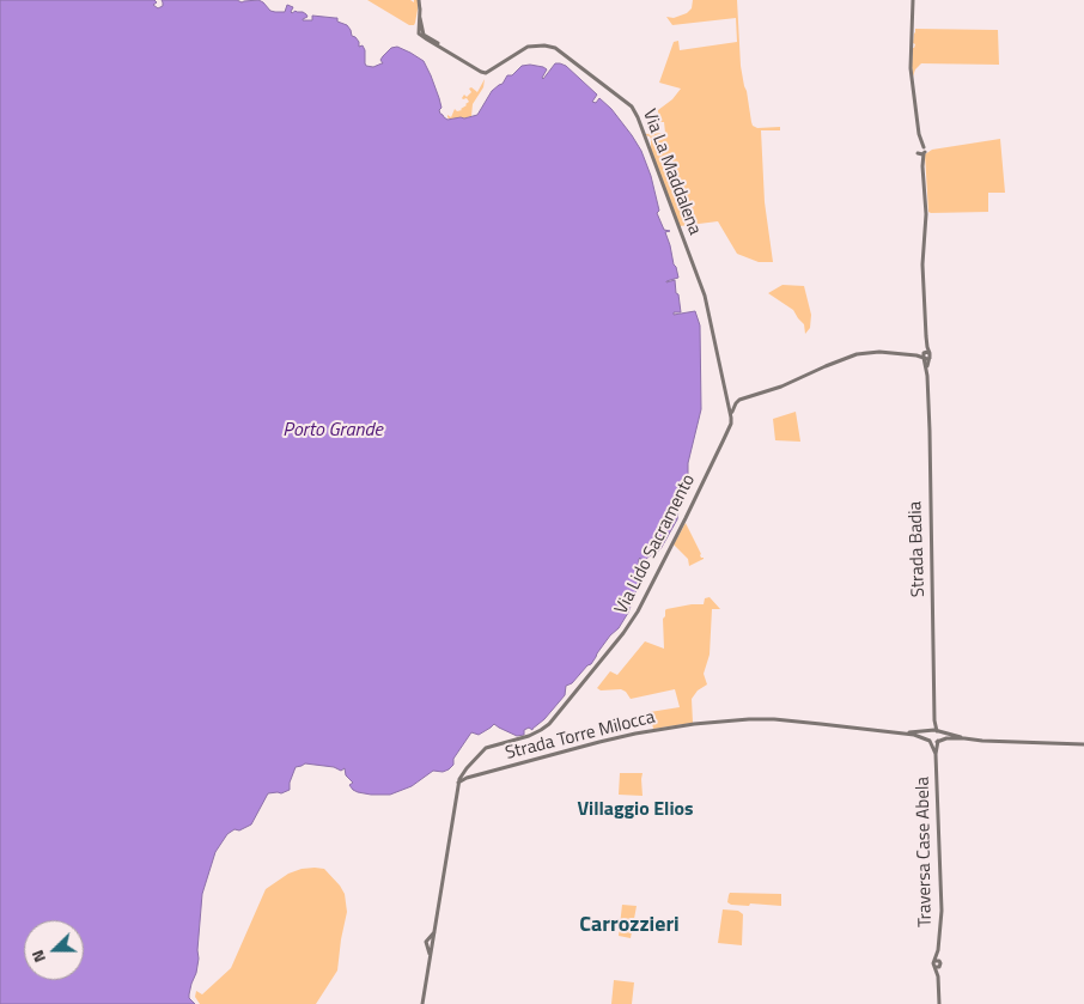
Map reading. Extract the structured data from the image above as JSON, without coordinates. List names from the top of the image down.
{
  "streets": {
    "street": [
      "Via La Maddalena",
      "Via Lido Sacramento",
      "Strada Badia",
      "Strada Torre Milocca",
      "Traversa Case Abela"
    ]
  },
  "crossings": [
    ["Via La Maddalena", "Via Lido Sacramento"],
    ["Via Lido Sacramento", "Strada Torre Milocca"]
  ],
  "districts": ["Villaggio Elios", "Carrozzieri"],
  "water": ["Porto Grande"],
  "north": "left"
}
